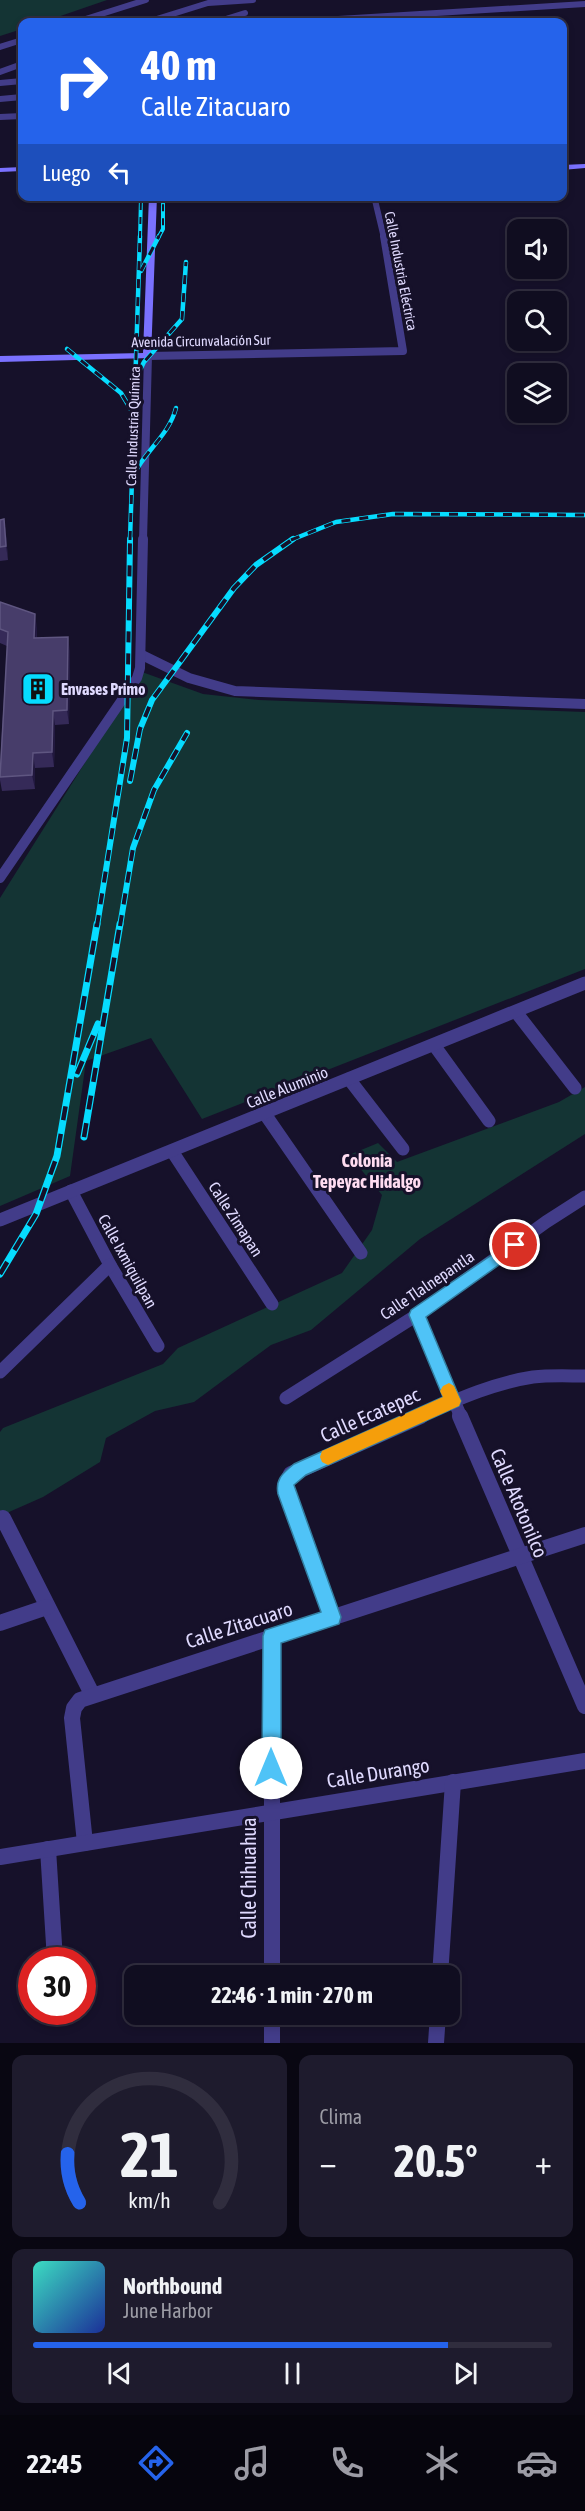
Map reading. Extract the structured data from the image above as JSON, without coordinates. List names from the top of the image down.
{
  "streets": {
    "street": [
      "Calle Industria Eléctrica",
      "Avenida Circunvalación Sur",
      "Calle Industria Química",
      "Calle Aluminio",
      "Calle Zimapan",
      "Calle Ixmiquilpan",
      "Calle Tlalnepantla",
      "Calle Ecatepec",
      "Calle Atotonilco",
      "Calle Zitacuaro",
      "Calle Durango",
      "Calle Chihuahua"
    ]
  },
  "crossings": [
    ["Calle Industria Eléctrica", "Avenida Circunvalación Sur"],
    ["Avenida Circunvalación Sur", "Calle Industria Química"],
    ["Calle Aluminio", "Calle Zimapan"],
    ["Calle Aluminio", "Calle Ixmiquilpan"],
    ["Calle Tlalnepantla", "Calle Atotonilco"],
    ["Calle Ecatepec", "Calle Atotonilco"],
    ["Calle Ecatepec", "Calle Zitacuaro"],
    ["Calle Atotonilco", "Calle Zitacuaro"],
    ["Calle Zitacuaro", "Calle Durango"],
    ["Calle Zitacuaro", "Calle Chihuahua"],
    ["Calle Durango", "Calle Chihuahua"]
  ],
  "districts": ["Colonia Tepeyac Hidalgo"],
  "places": {
    "building": ["Envases Primo"]
  },
  "page": {
    "turn": ["40 m", "Calle Zitacuaro"],
    "then": "Luego",
    "limit": "30",
    "trip": "22:46 · 1 min · 270 m",
    "tile": "Clima",
    "heat": ["−", "20.5°", "+"],
    "song": ["Northbound", "June Harbor"],
    "tabs": "22:45",
    "gauge": ["21", "km/h"]
  }
}
